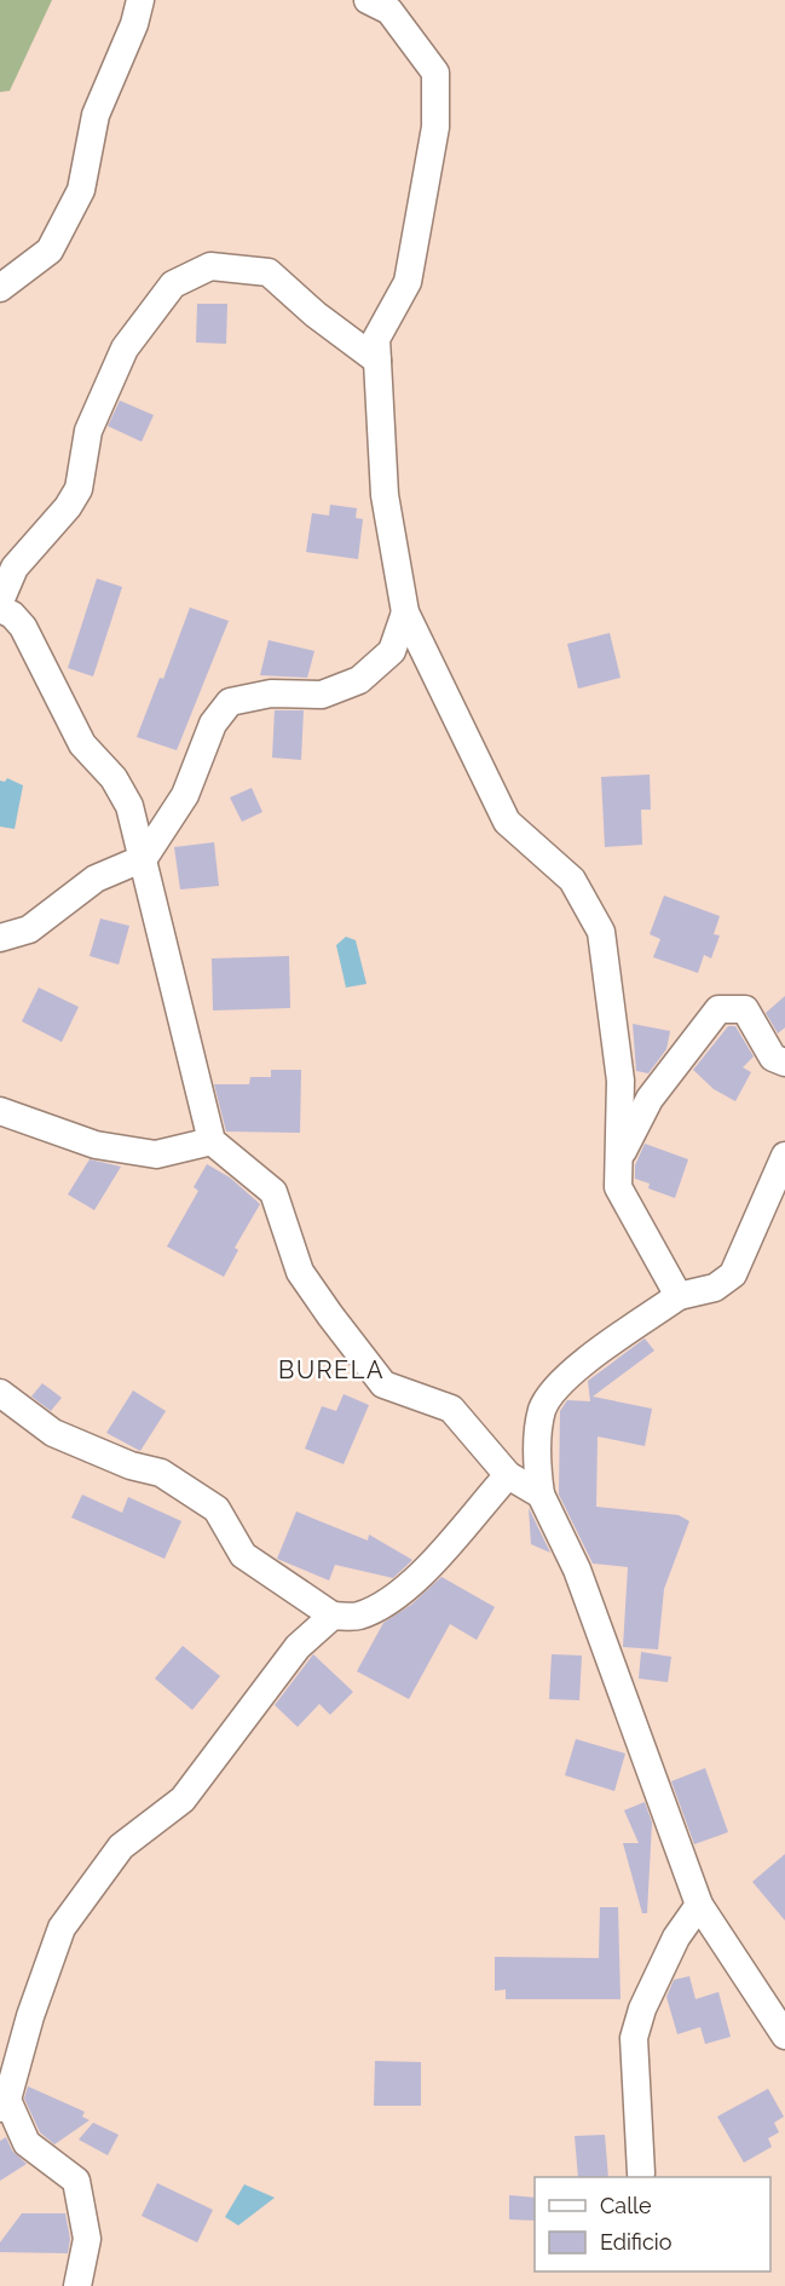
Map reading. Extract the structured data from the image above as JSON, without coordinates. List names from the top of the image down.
{
  "districts": ["BURELA"],
  "legend": ["Calle", "Edificio"]
}
